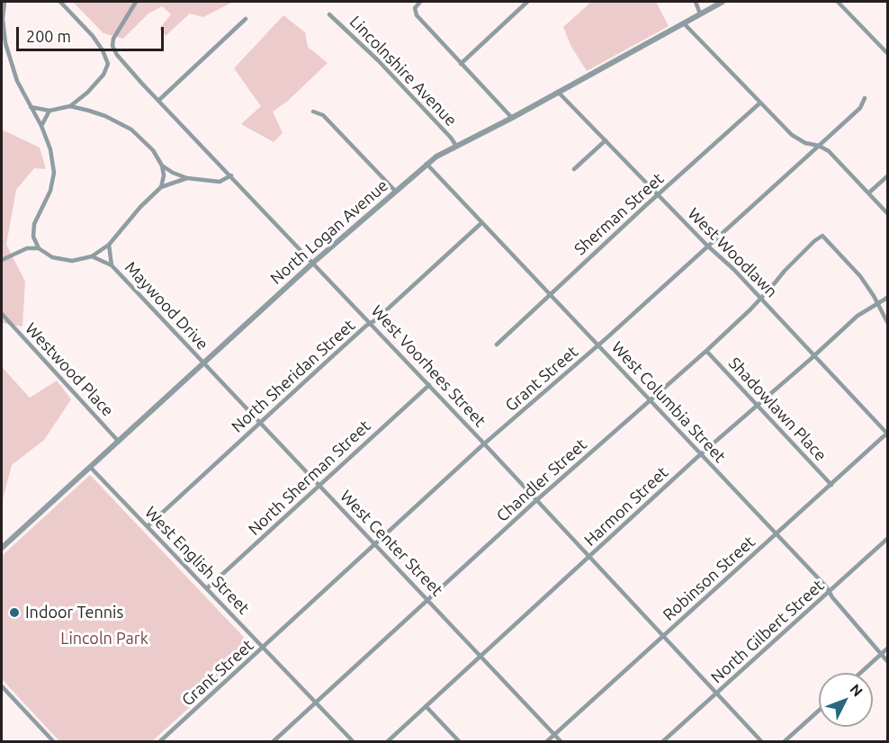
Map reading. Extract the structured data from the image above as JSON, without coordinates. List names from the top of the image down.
{
  "streets": {
    "street": [
      "Lincolnshire Avenue",
      "Sherman Street",
      "North Logan Avenue",
      "West Woodlawn",
      "Maywood Drive",
      "West Voorhees Street",
      "Westwood Place",
      "North Sheridan Street",
      "Grant Street",
      "West Columbia Street",
      "Shadowlawn Place",
      "North Sherman Street",
      "Chandler Street",
      "Harmon Street",
      "West Center Street",
      "West English Street",
      "Robinson Street",
      "North Gilbert Street"
    ]
  },
  "crossings": [
    ["Lincolnshire Avenue", "North Logan Avenue"],
    ["Sherman Street", "West Woodlawn"],
    ["Sherman Street", "West Columbia Street"],
    ["North Logan Avenue", "West Woodlawn"],
    ["North Logan Avenue", "Maywood Drive"],
    ["North Logan Avenue", "West Voorhees Street"],
    ["North Logan Avenue", "Westwood Place"],
    ["North Logan Avenue", "West Columbia Street"],
    ["North Logan Avenue", "West Center Street"],
    ["North Logan Avenue", "West English Street"],
    ["West Woodlawn", "Grant Street"],
    ["West Woodlawn", "Chandler Street"],
    ["West Woodlawn", "Harmon Street"],
    ["West Woodlawn", "Robinson Street"],
    ["Maywood Drive", "West Center Street"],
    ["West Voorhees Street", "North Sheridan Street"],
    ["West Voorhees Street", "Grant Street"],
    ["West Voorhees Street", "North Sherman Street"],
    ["West Voorhees Street", "Chandler Street"],
    ["West Voorhees Street", "Harmon Street"],
    ["West Voorhees Street", "Robinson Street"],
    ["West Voorhees Street", "North Gilbert Street"],
    ["North Sheridan Street", "West Columbia Street"],
    ["North Sheridan Street", "West Center Street"],
    ["North Sheridan Street", "West English Street"],
    ["Grant Street", "West Columbia Street"],
    ["Grant Street", "West Center Street"],
    ["Grant Street", "West English Street"],
    ["West Columbia Street", "Chandler Street"],
    ["West Columbia Street", "Harmon Street"],
    ["West Columbia Street", "Robinson Street"],
    ["West Columbia Street", "North Gilbert Street"],
    ["Shadowlawn Place", "Chandler Street"],
    ["Shadowlawn Place", "Harmon Street"],
    ["Shadowlawn Place", "Robinson Street"],
    ["North Sherman Street", "West Center Street"],
    ["North Sherman Street", "West English Street"],
    ["Chandler Street", "Harmon Street"],
    ["Chandler Street", "West Center Street"],
    ["Chandler Street", "West English Street"],
    ["Harmon Street", "West Center Street"],
    ["West Center Street", "Robinson Street"]
  ],
  "parks": ["Lincoln Park"],
  "places": ["Indoor Tennis"],
  "scale_bar": "200 m",
  "north": "top right"
}
